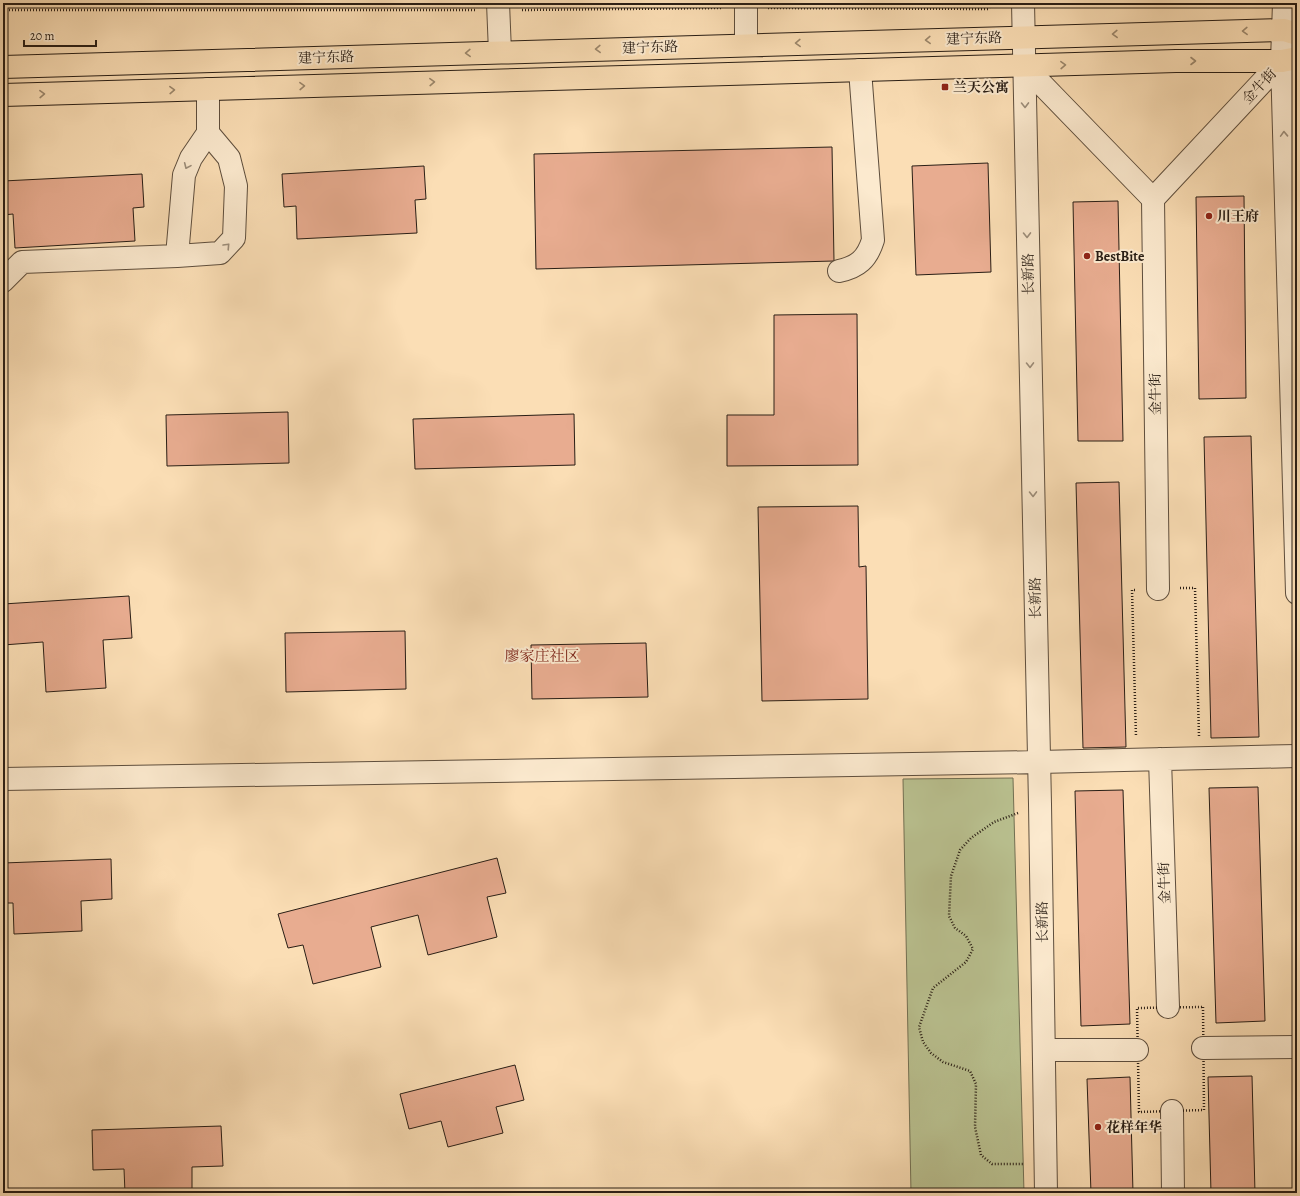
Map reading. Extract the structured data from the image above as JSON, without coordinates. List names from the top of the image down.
{
  "streets": {
    "main road": ["建宁东路"],
    "street": ["金牛街", "长新路"]
  },
  "crossings": [
    ["建宁东路", "金牛街"],
    ["建宁东路", "长新路"]
  ],
  "districts": ["廖家庄社区"],
  "places": {
    "transit": ["兰天公寓"],
    "other": ["川王府", "BestBite", "花样年华"]
  },
  "scale_bar": "20 m"
}
